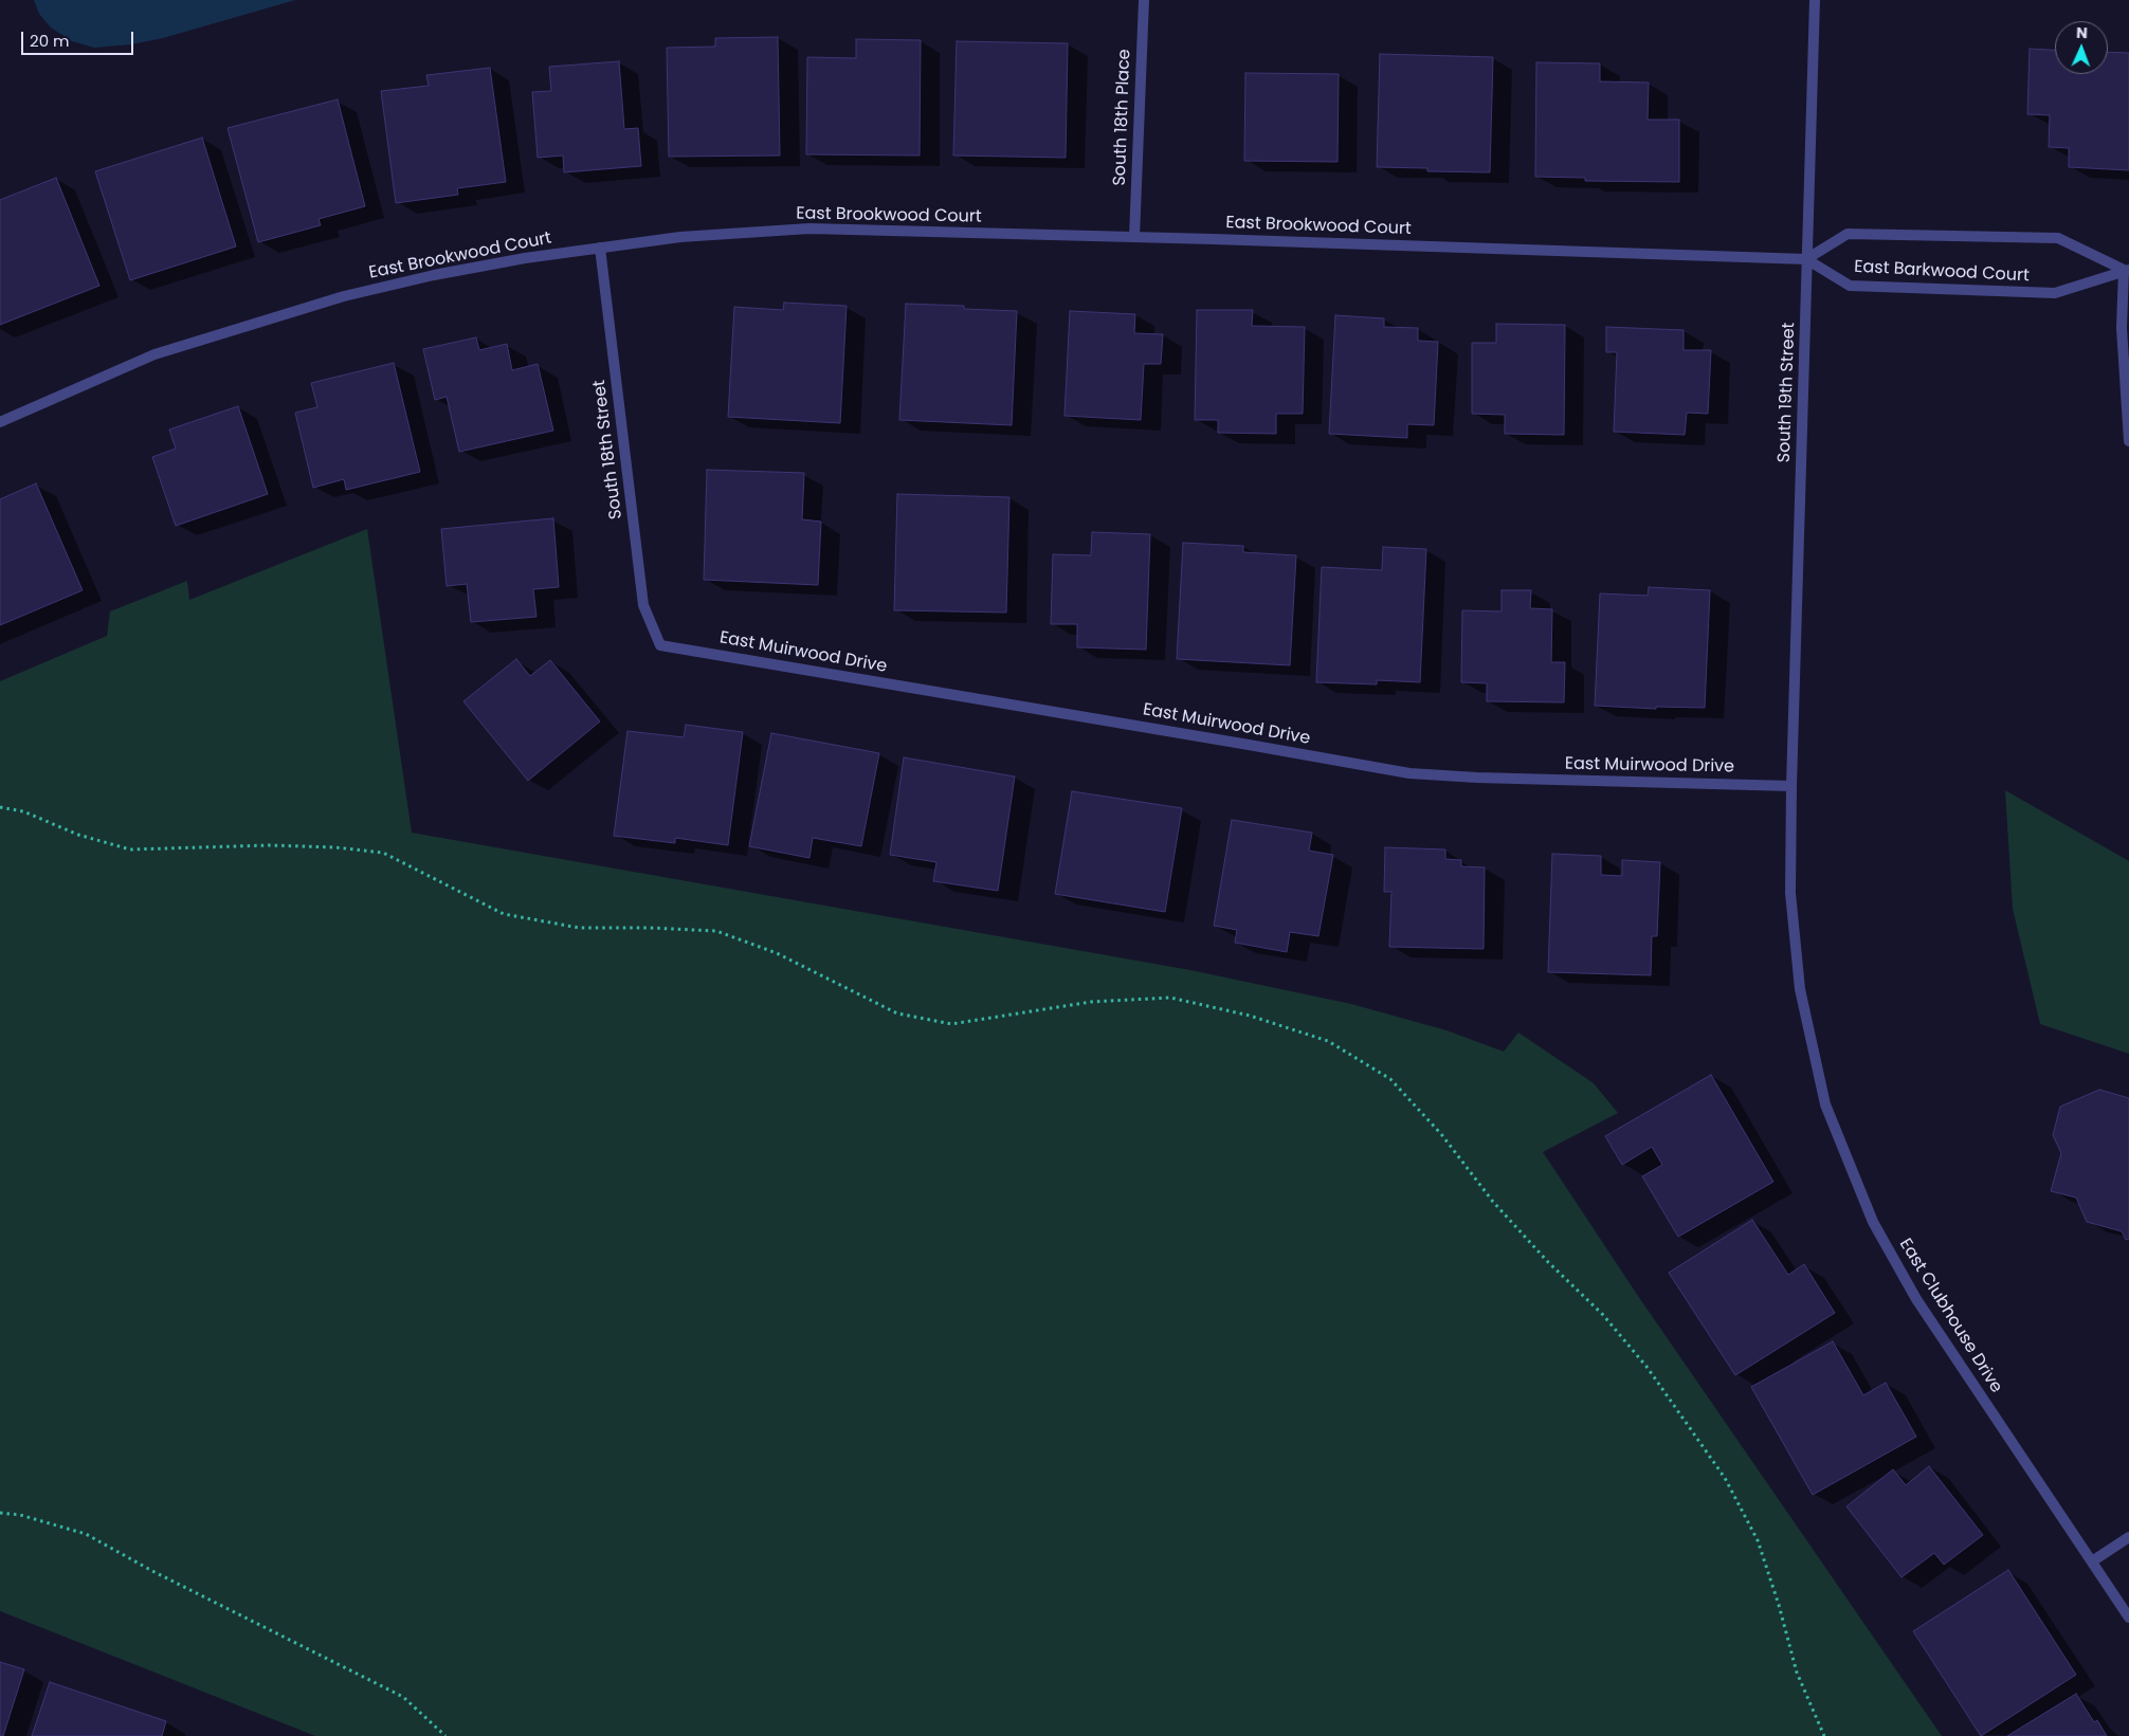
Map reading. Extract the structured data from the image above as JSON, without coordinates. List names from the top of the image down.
{
  "streets": {
    "street": [
      "South 18th Place",
      "East Brookwood Court",
      "East Barkwood Court",
      "South 19th Street",
      "South 18th Street",
      "East Muirwood Drive",
      "East Clubhouse Drive"
    ]
  },
  "crossings": [
    ["South 18th Place", "East Brookwood Court"],
    ["East Brookwood Court", "East Barkwood Court"],
    ["East Brookwood Court", "South 19th Street"],
    ["East Brookwood Court", "South 18th Street"],
    ["East Barkwood Court", "South 19th Street"],
    ["South 19th Street", "East Muirwood Drive"],
    ["South 19th Street", "East Clubhouse Drive"],
    ["South 18th Street", "East Muirwood Drive"],
    ["East Muirwood Drive", "East Clubhouse Drive"]
  ],
  "scale_bar": "20 m",
  "north": "top"
}
